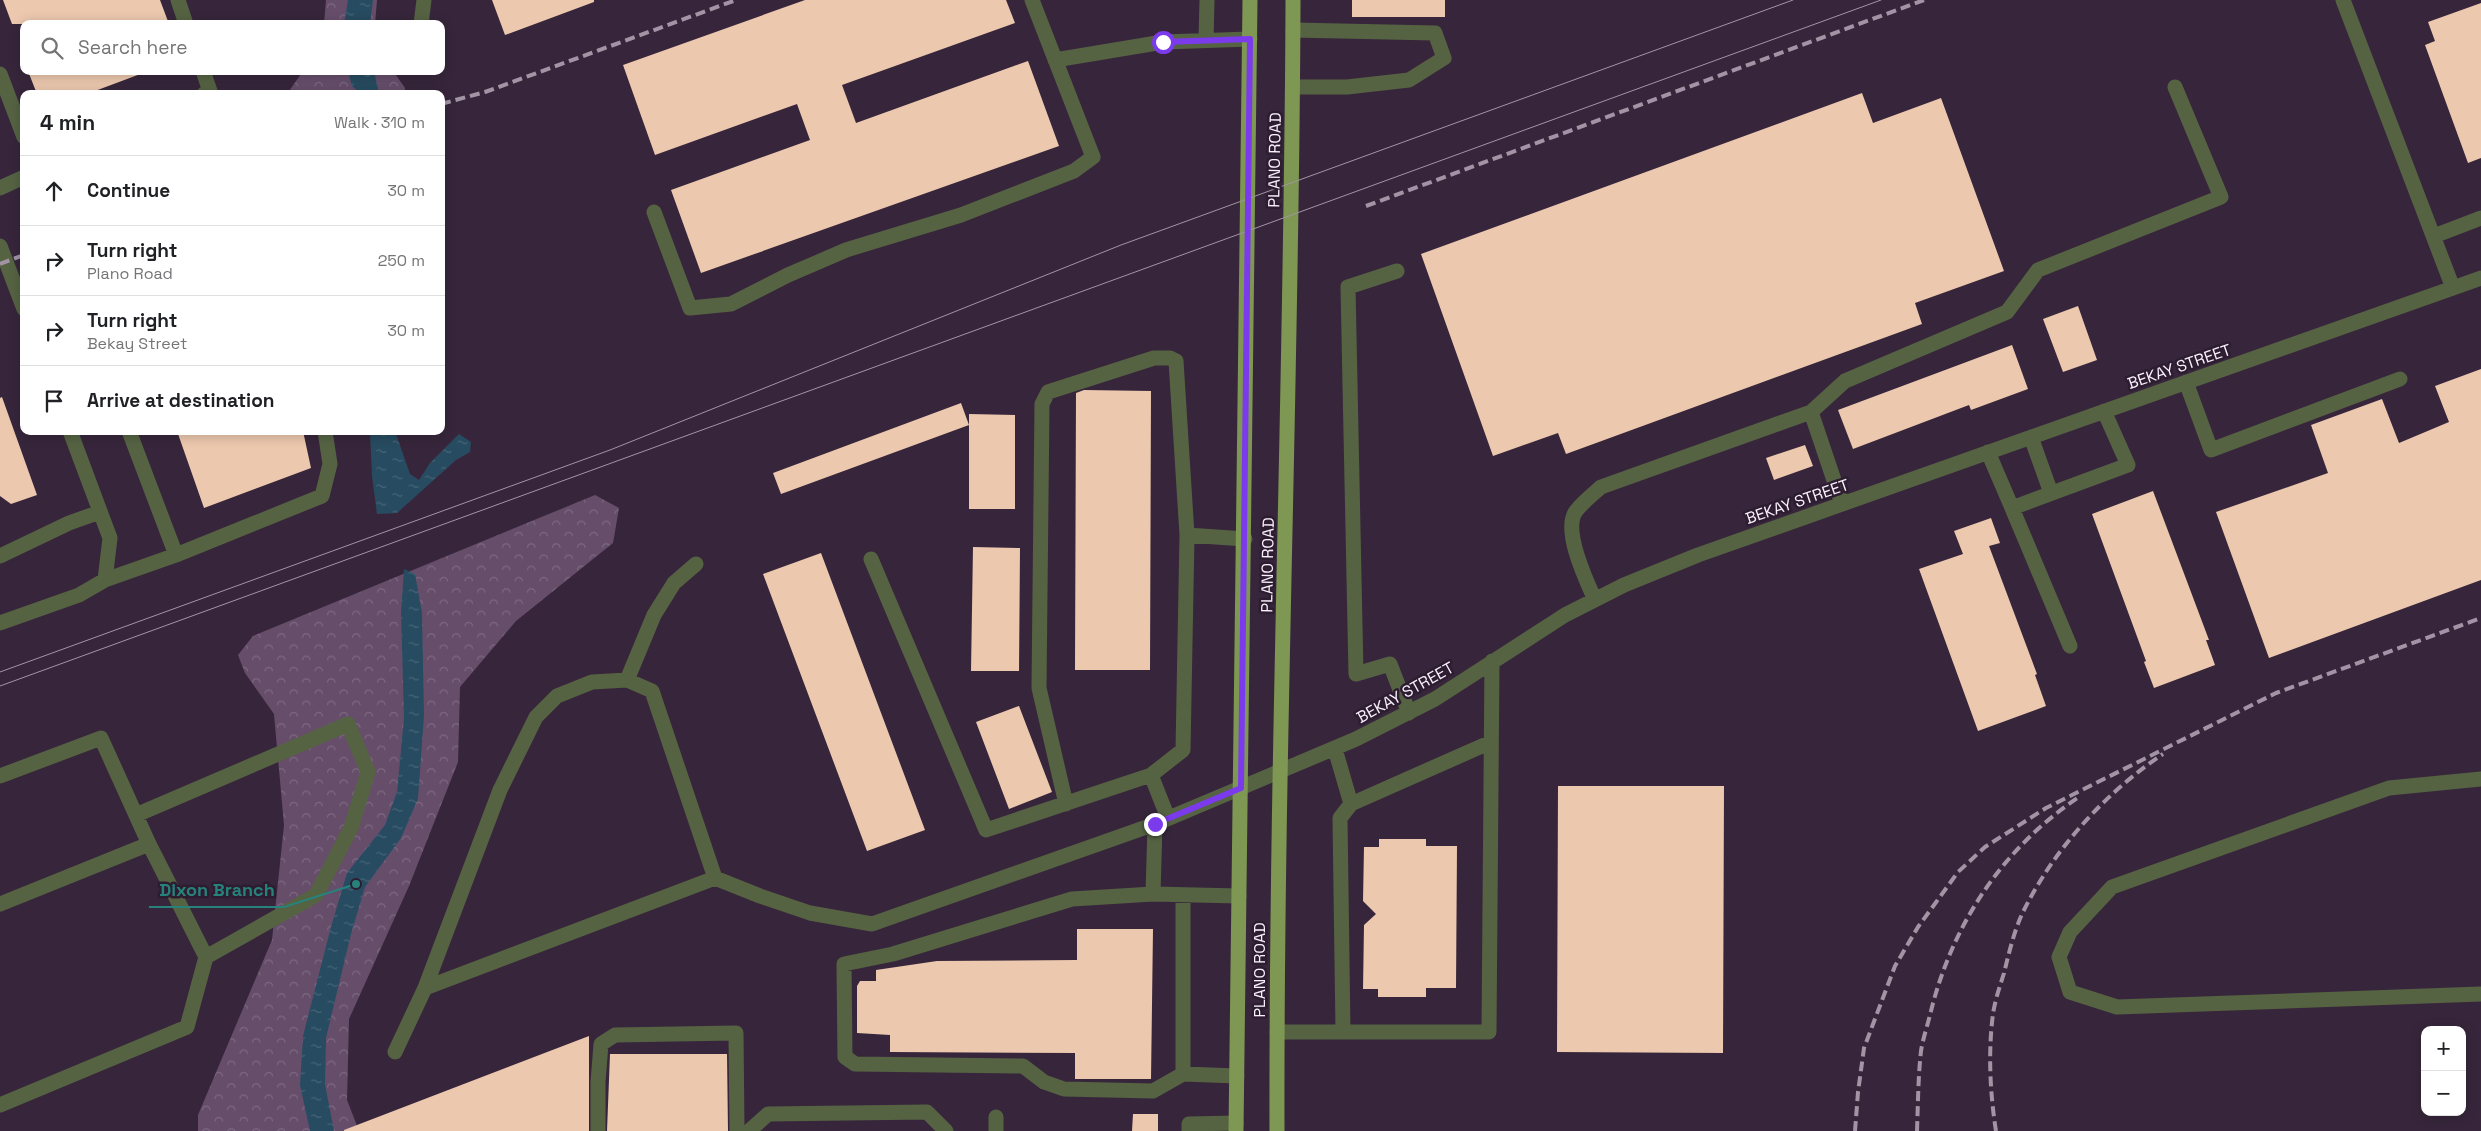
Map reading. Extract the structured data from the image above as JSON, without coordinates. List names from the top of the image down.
{
  "streets": {
    "main road": ["PLANO ROAD"],
    "street": ["BEKAY STREET"]
  },
  "crossings": [
    ["PLANO ROAD", "BEKAY STREET"]
  ],
  "places": ["Dixon Branch"],
  "page": {
    "search": "Search here",
    "heading": ["4 min", "Walk · 310 m"],
    "list": [
      ["Continue", "30 m"],
      ["Turn right", "Plano Road", "250 m"],
      ["Turn right", "Bekay Street", "30 m"],
      "Arrive at destination"
    ],
    "map_buttons": ["+", "−"]
  }
}
